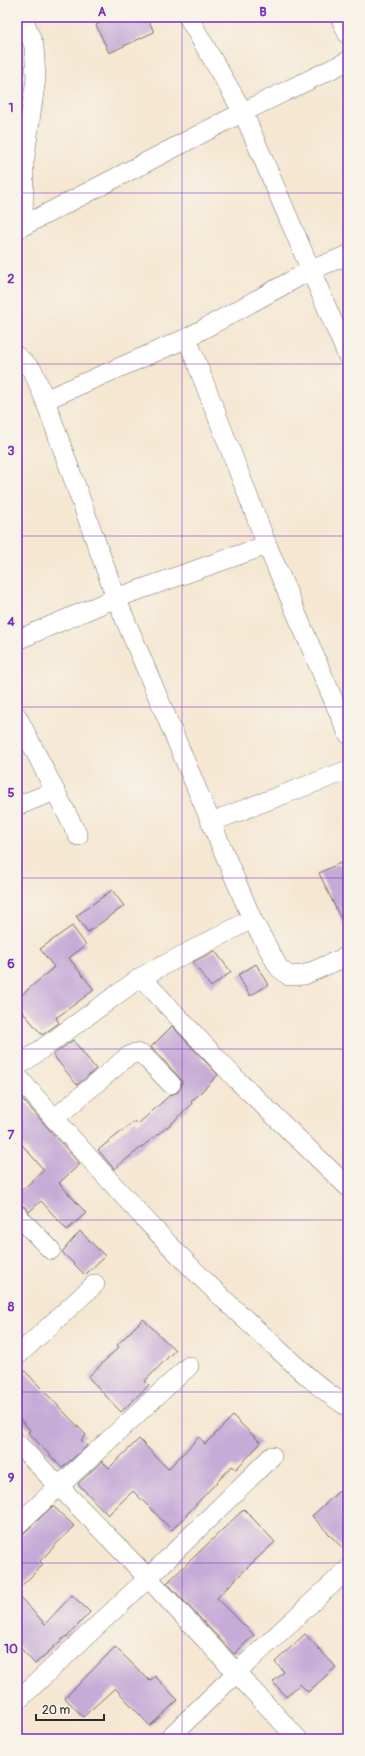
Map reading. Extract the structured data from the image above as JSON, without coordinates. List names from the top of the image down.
{
  "scale_bar": "20 m",
  "grid": {
    "columns": ["A", "B"],
    "rows": [
      "1",
      "2",
      "3",
      "4",
      "5",
      "6",
      "7",
      "8",
      "9",
      "10"
    ]
  }
}
